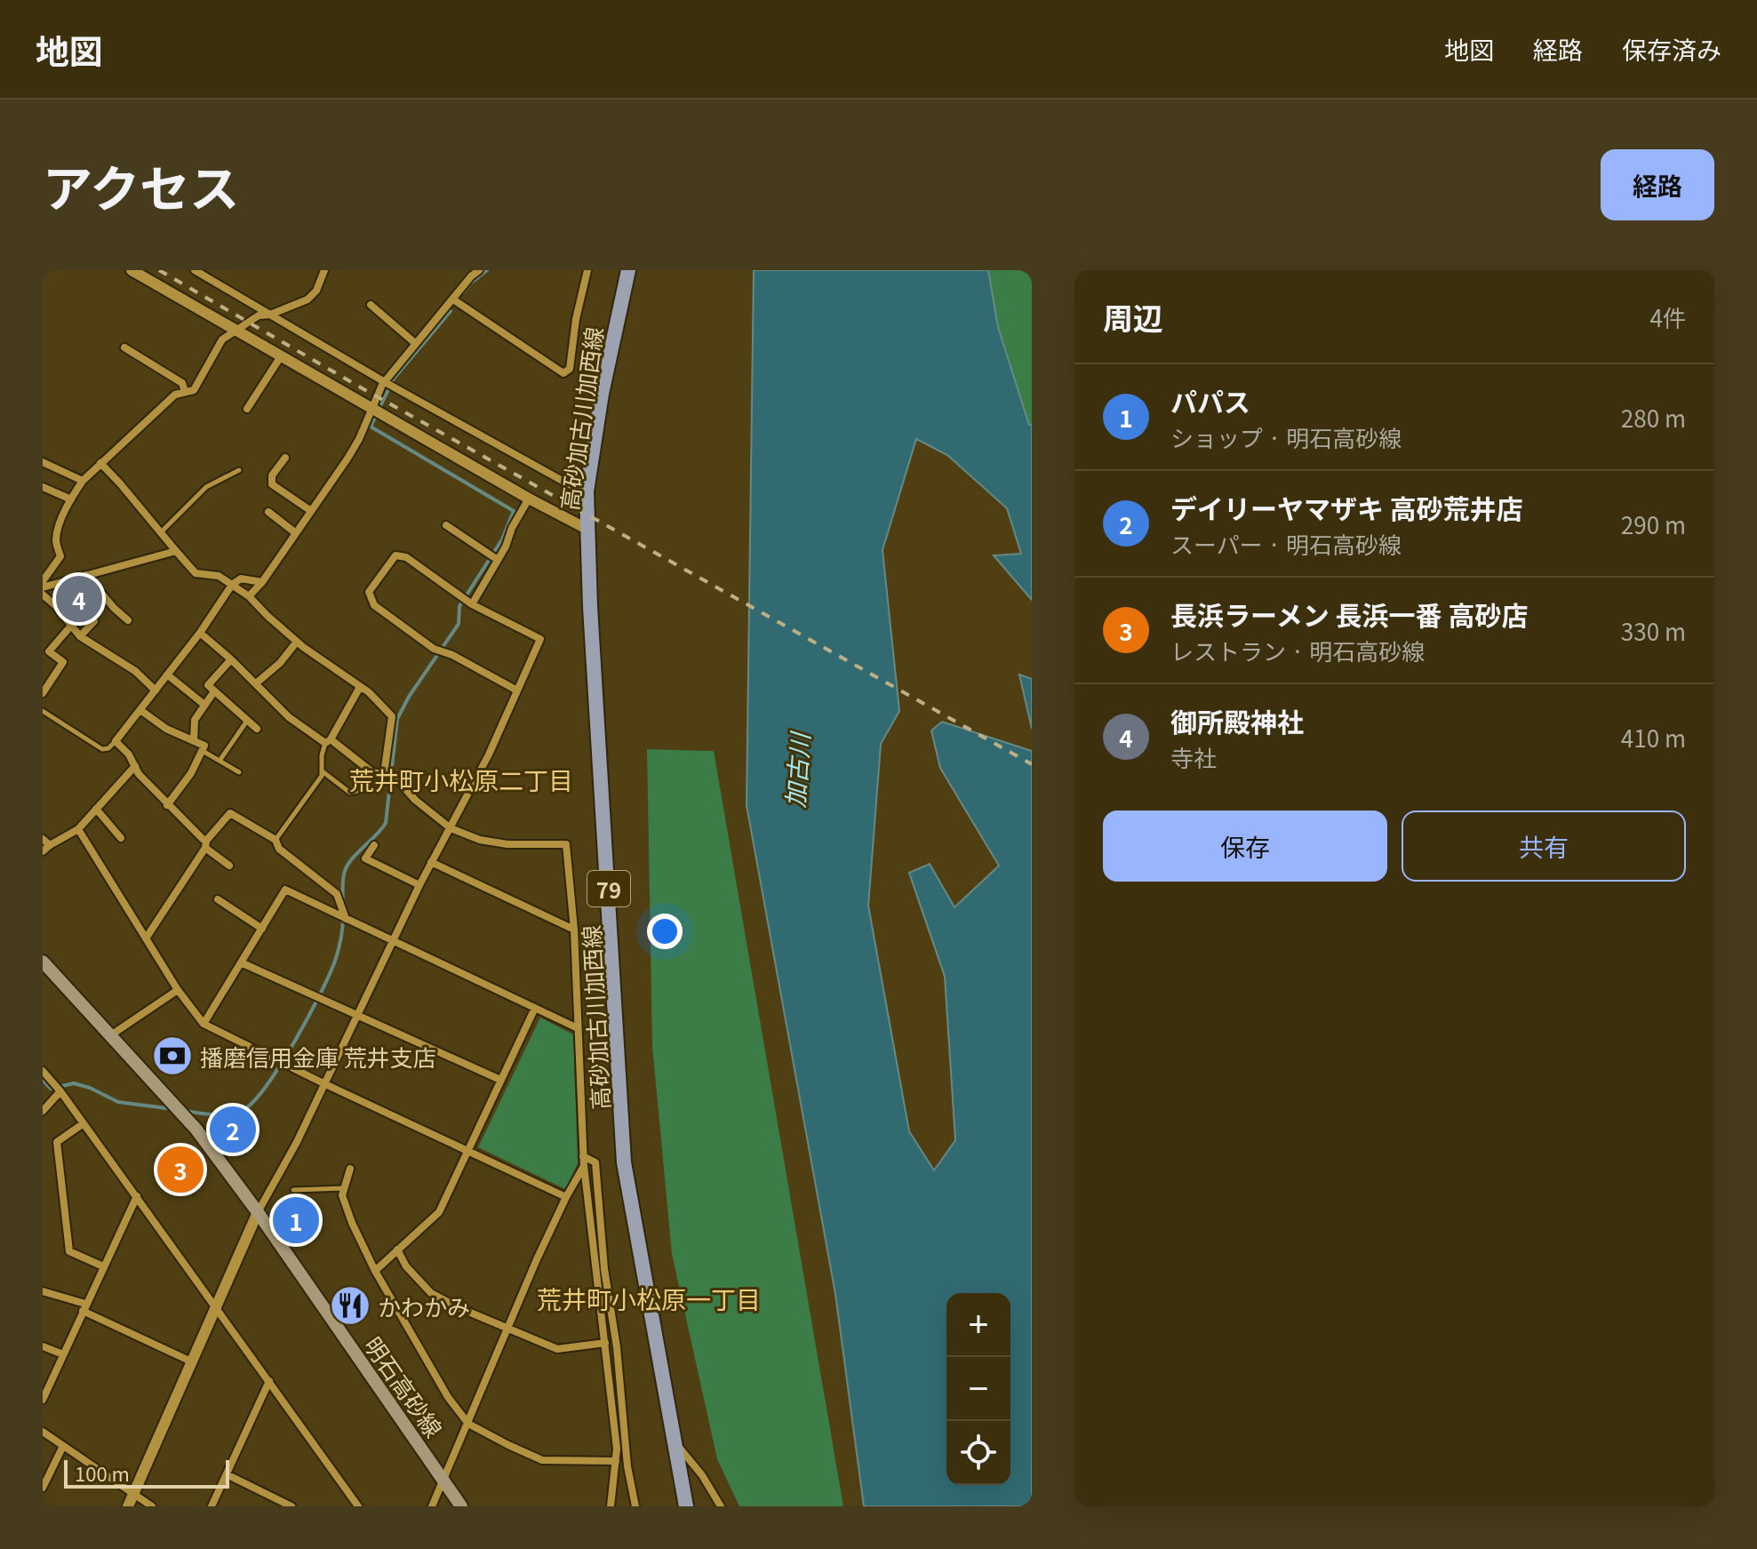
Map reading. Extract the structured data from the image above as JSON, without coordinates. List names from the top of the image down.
{
  "streets": {
    "main road": ["高砂加古川加西線", "79", "明石高砂線"]
  },
  "districts": ["荒井町小松原二丁目", "荒井町小松原一丁目"],
  "water": ["加古川"],
  "places": {
    "bank": ["播磨信用金庫 荒井支店"],
    "restaurant": ["かわかみ"]
  },
  "scale_bar": "100 m",
  "page": {
    "header": "地図",
    "nav": ["地図", "経路", "保存済み"],
    "title": "アクセス",
    "buttons": [
      "経路",
      ["保存", "共有"]
    ],
    "heading": ["周辺", "4件"],
    "list": [
      {
        "mark": "1",
        "name": "パパス",
        "note": "ショップ · 明石高砂線",
        "value": "280 m"
      },
      {
        "mark": "2",
        "name": "デイリーヤマザキ 高砂荒井店",
        "note": "スーパー · 明石高砂線",
        "value": "290 m"
      },
      {
        "mark": "3",
        "name": "長浜ラーメン 長浜一番 高砂店",
        "note": "レストラン · 明石高砂線",
        "value": "330 m"
      },
      {
        "mark": "4",
        "name": "御所殿神社",
        "note": "寺社",
        "value": "410 m"
      }
    ],
    "pins": [
      "4",
      "2",
      "3",
      "1"
    ],
    "map_buttons": ["+", "−"],
    "scale": "100 m"
  }
}
